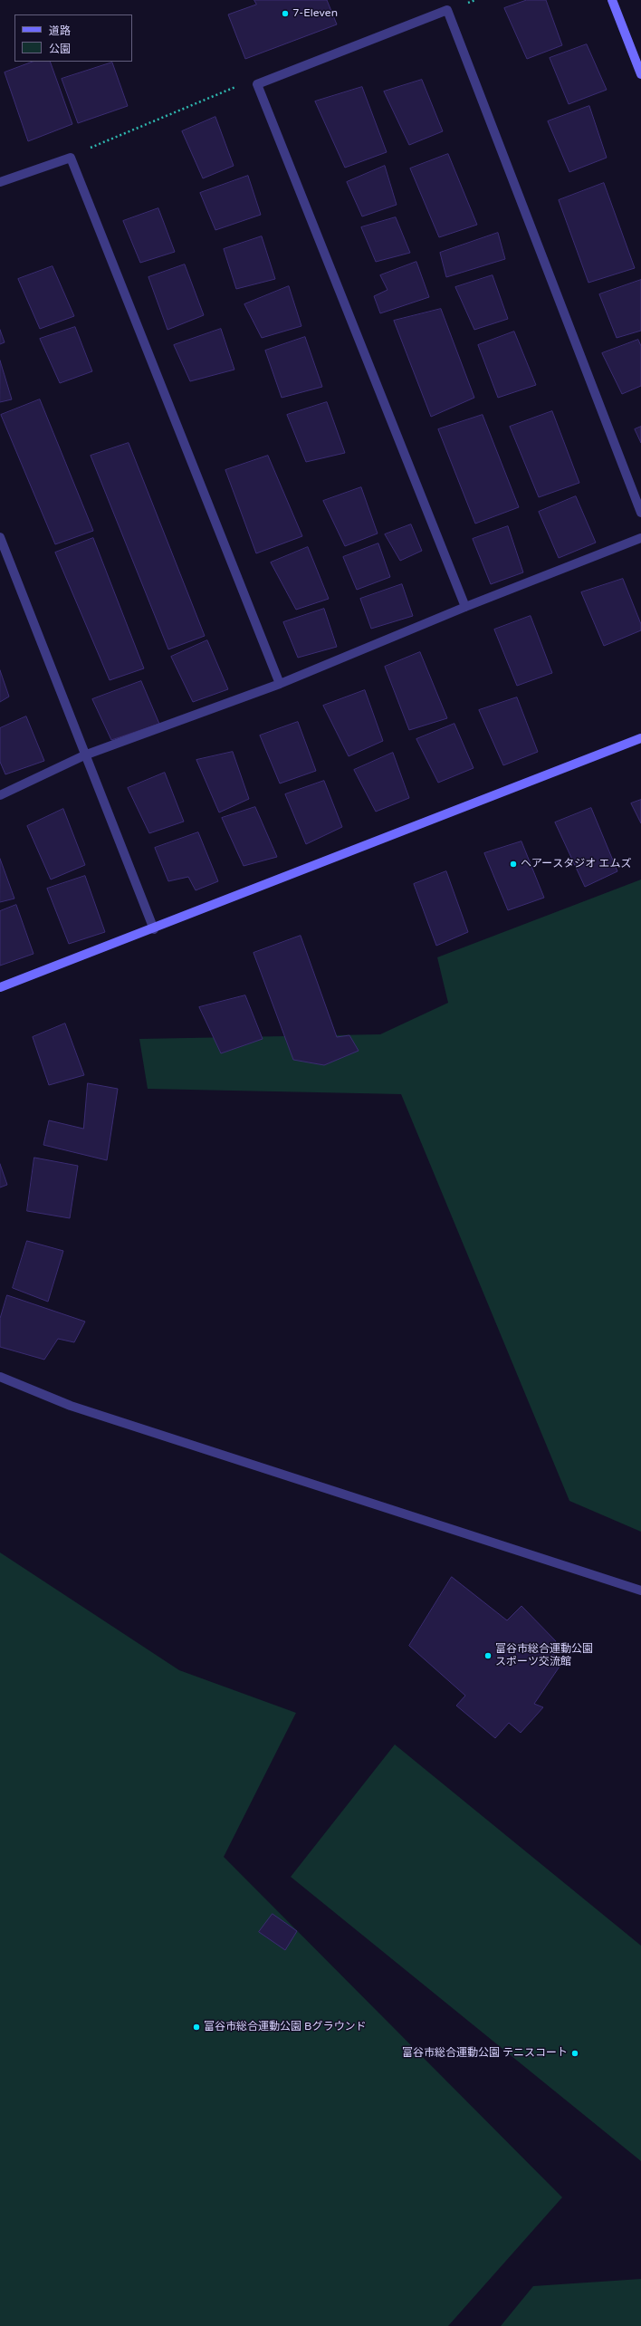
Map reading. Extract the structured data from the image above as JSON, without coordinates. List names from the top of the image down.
{
  "places": [
    "7-Eleven",
    "ヘアースタジオ エムズ",
    "富谷市総合運動公園 スポーツ交流館",
    "富谷市総合運動公園 Bグラウンド",
    "富谷市総合運動公園 テニスコート"
  ],
  "legend": ["道路", "公園"]
}
